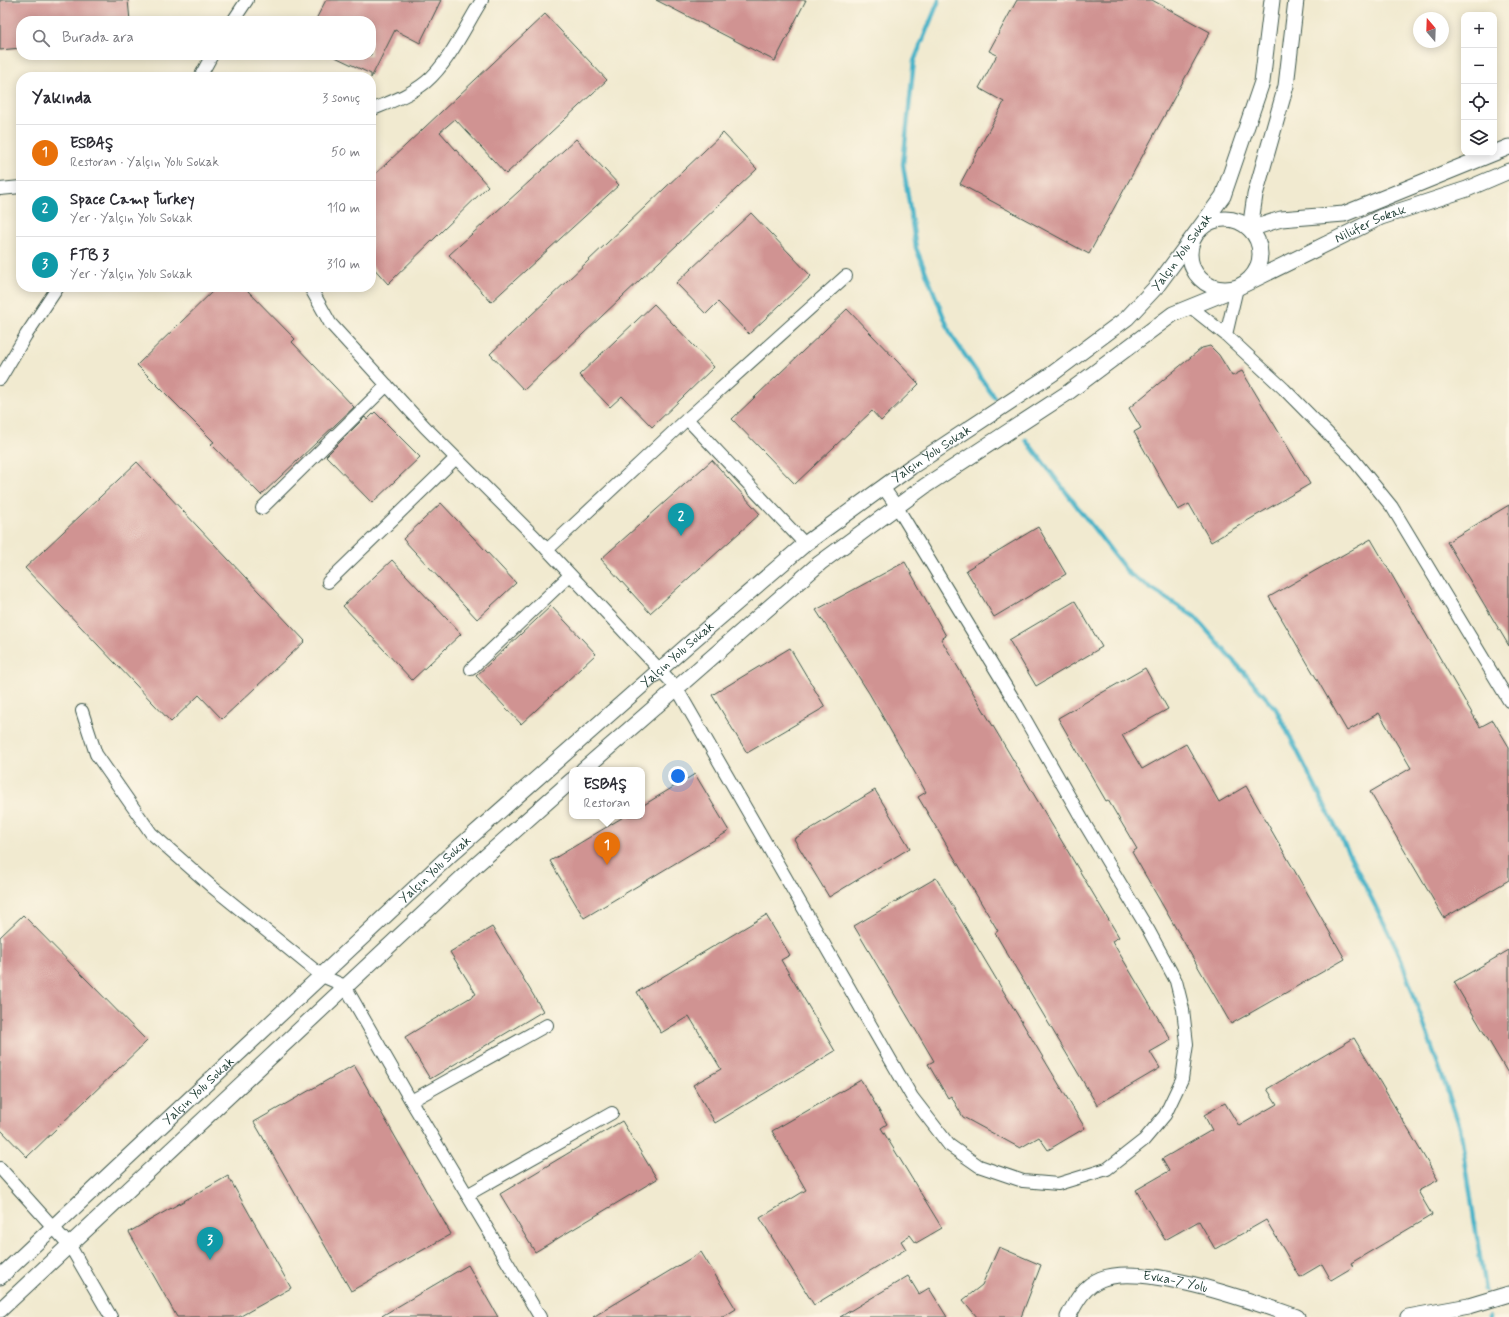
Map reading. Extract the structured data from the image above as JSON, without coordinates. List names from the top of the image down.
{
  "streets": {
    "street": ["Nilüfer Sokak", "Yalçın Yolu Sokak", "Evka-7 Yolu"]
  },
  "crossings": [
    ["Nilüfer Sokak", "Yalçın Yolu Sokak"]
  ],
  "north": "top",
  "page": {
    "map_buttons": ["+", "−"],
    "search": "Burada ara",
    "heading": ["Yakında", "3 sonuç"],
    "list": [
      {
        "mark": "1",
        "name": "ESBAŞ",
        "note": "Restoran · Yalçın Yolu Sokak",
        "value": "50 m"
      },
      {
        "mark": "2",
        "name": "Space Camp Turkey",
        "note": "Yer · Yalçın Yolu Sokak",
        "value": "110 m"
      },
      {
        "mark": "3",
        "name": "FTB 3",
        "note": "Yer · Yalçın Yolu Sokak",
        "value": "310 m"
      }
    ],
    "pins": ["2", "1", "3"],
    "popup": ["ESBAŞ", "Restoran"]
  }
}
